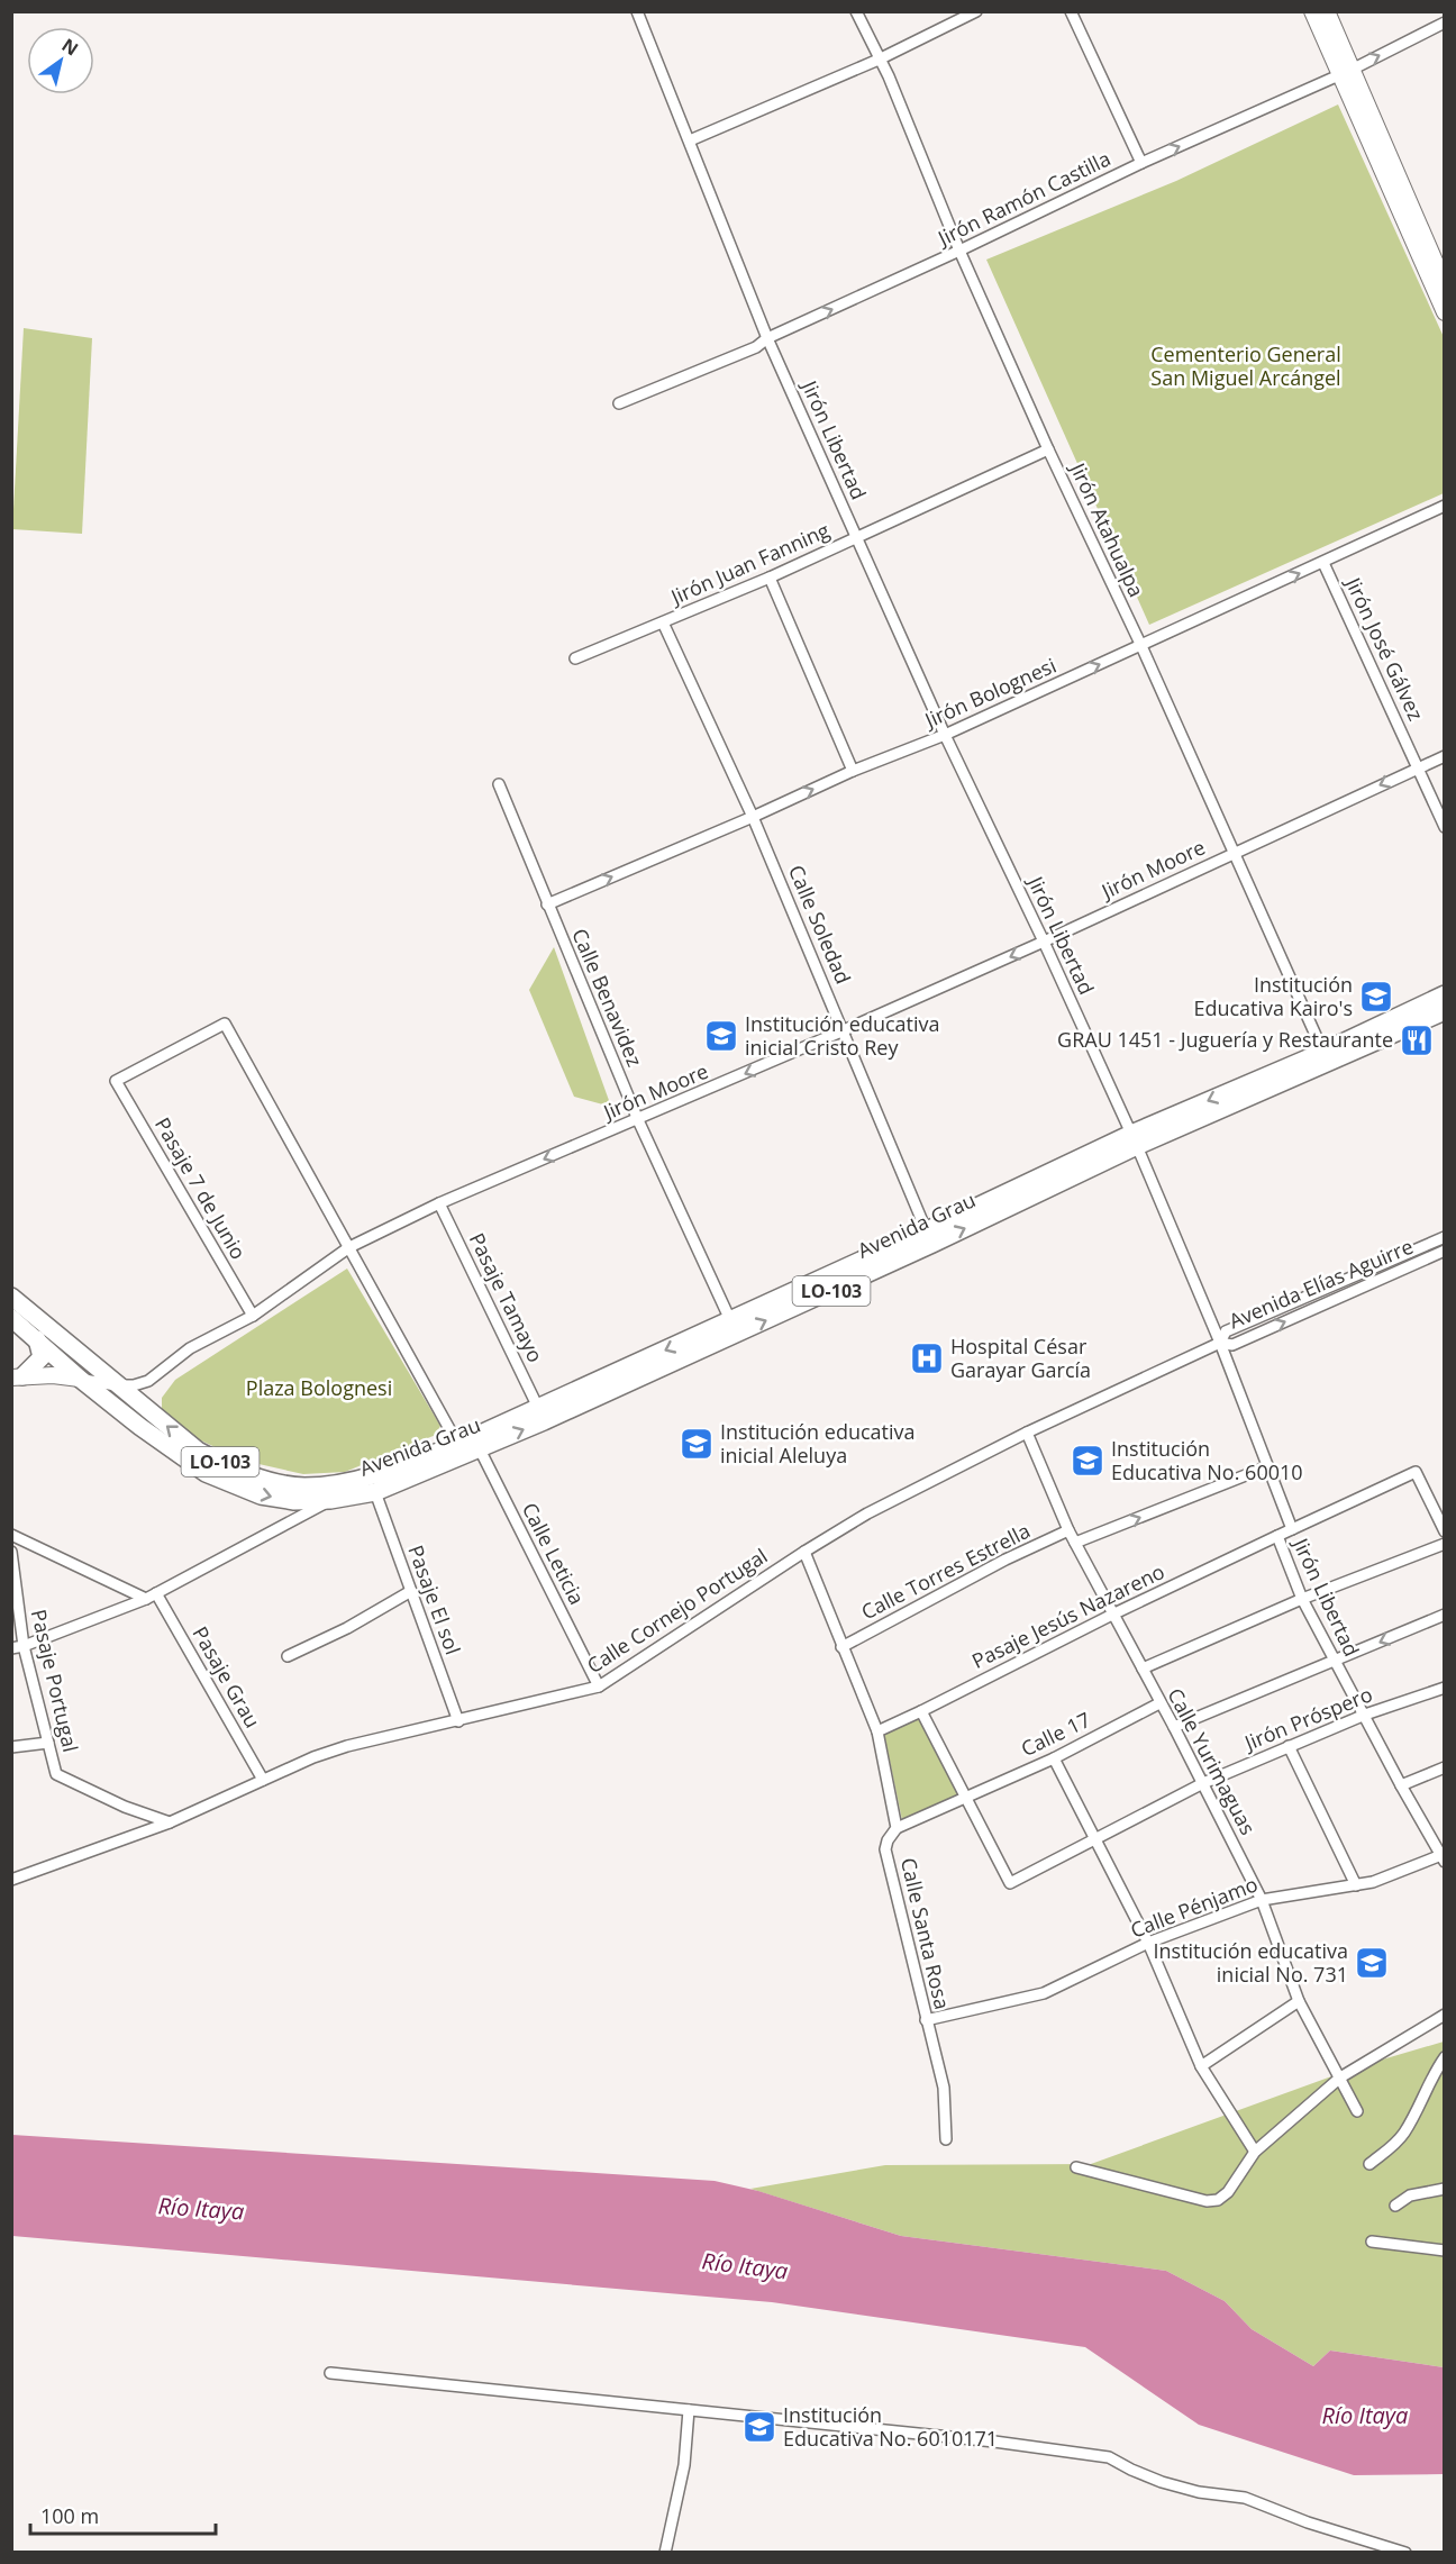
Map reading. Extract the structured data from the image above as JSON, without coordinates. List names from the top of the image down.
{
  "streets": {
    "main road": ["Avenida Grau", "LO-103"],
    "street": [
      "Jirón Ramón Castilla",
      "Jirón Libertad",
      "Jirón Atahualpa",
      "Jirón Juan Fanning",
      "Jirón José Gálvez",
      "Jirón Bolognesi",
      "Jirón Moore",
      "Calle Soledad",
      "Calle Benavidez",
      "Pasaje 7 de Junio",
      "Avenida Elías Aguirre",
      "Pasaje Tamayo",
      "Calle Leticia",
      "Calle Torres Estrella",
      "Pasaje El sol",
      "Calle Cornejo Portugal",
      "Pasaje Jesús Nazareno",
      "Pasaje Grau",
      "Pasaje Portugal",
      "Jirón Próspero",
      "Calle 17",
      "Calle Yurimaguas",
      "Calle Pénjamo",
      "Calle Santa Rosa"
    ]
  },
  "crossings": [
    ["Jirón Ramón Castilla", "Jirón Libertad"],
    ["Jirón Ramón Castilla", "Jirón Atahualpa"],
    ["Jirón Libertad", "Jirón Juan Fanning"],
    ["Jirón Libertad", "Jirón Bolognesi"],
    ["Jirón Libertad", "Jirón Moore"],
    ["Jirón Libertad", "Avenida Grau"],
    ["Jirón Libertad", "Avenida Elías Aguirre"],
    ["Jirón Libertad", "Calle Cornejo Portugal"],
    ["Jirón Libertad", "Pasaje Jesús Nazareno"],
    ["Jirón Libertad", "Jirón Próspero"],
    ["Jirón Libertad", "Calle Pénjamo"],
    ["Jirón Atahualpa", "Jirón Juan Fanning"],
    ["Jirón Atahualpa", "Jirón Bolognesi"],
    ["Jirón Atahualpa", "Jirón Moore"],
    ["Jirón Atahualpa", "Avenida Grau"],
    ["Jirón Juan Fanning", "Calle Soledad"],
    ["Jirón José Gálvez", "Jirón Bolognesi"],
    ["Jirón José Gálvez", "Jirón Moore"],
    ["Jirón Bolognesi", "Calle Soledad"],
    ["Jirón Bolognesi", "Calle Benavidez"],
    ["Jirón Moore", "Calle Soledad"],
    ["Jirón Moore", "Calle Benavidez"],
    ["Jirón Moore", "Pasaje 7 de Junio"],
    ["Jirón Moore", "Avenida Grau"],
    ["Jirón Moore", "LO-103"],
    ["Jirón Moore", "Pasaje Tamayo"],
    ["Jirón Moore", "Calle Leticia"],
    ["Calle Soledad", "Avenida Grau"],
    ["Calle Benavidez", "Avenida Grau"],
    ["Pasaje 7 de Junio", "Calle Leticia"],
    ["Avenida Grau", "LO-103"],
    ["Avenida Grau", "Pasaje Tamayo"],
    ["Avenida Grau", "Calle Leticia"],
    ["Avenida Grau", "Pasaje El sol"],
    ["Avenida Grau", "Pasaje Grau"],
    ["Avenida Grau", "Pasaje Portugal"],
    ["Avenida Elías Aguirre", "Calle Cornejo Portugal"],
    ["LO-103", "Calle Leticia"],
    ["Calle Leticia", "Calle Cornejo Portugal"],
    ["Calle Torres Estrella", "Calle Yurimaguas"],
    ["Calle Torres Estrella", "Calle Santa Rosa"],
    ["Pasaje El sol", "Calle Cornejo Portugal"],
    ["Calle Cornejo Portugal", "Pasaje Grau"],
    ["Calle Cornejo Portugal", "Pasaje Portugal"],
    ["Calle Cornejo Portugal", "Calle Yurimaguas"],
    ["Calle Cornejo Portugal", "Calle Santa Rosa"],
    ["Pasaje Jesús Nazareno", "Calle Yurimaguas"],
    ["Pasaje Jesús Nazareno", "Calle Santa Rosa"],
    ["Jirón Próspero", "Calle 17"],
    ["Jirón Próspero", "Calle Yurimaguas"],
    ["Calle 17", "Calle Yurimaguas"],
    ["Calle 17", "Calle Santa Rosa"],
    ["Calle Yurimaguas", "Calle Pénjamo"],
    ["Calle Pénjamo", "Calle Santa Rosa"]
  ],
  "one_way": ["Jirón Ramón Castilla", "Jirón Bolognesi", "Jirón Moore"],
  "water": ["Río Itaya"],
  "parks": ["Cementerio General San Miguel Arcángel", "Plaza Bolognesi"],
  "places": {
    "school or university": [
      "Institución Educativa Kairo's",
      "Institución educativa inicial Cristo Rey",
      "Institución educativa inicial Aleluya",
      "Institución Educativa No. 60010",
      "Institución educativa inicial No. 731",
      "Institución Educativa No. 6010171"
    ],
    "restaurant": ["GRAU 1451 - Juguería y Restaurante"],
    "hospital": ["Hospital César Garayar García"]
  },
  "scale_bar": "100 m",
  "north": "top right"
}
